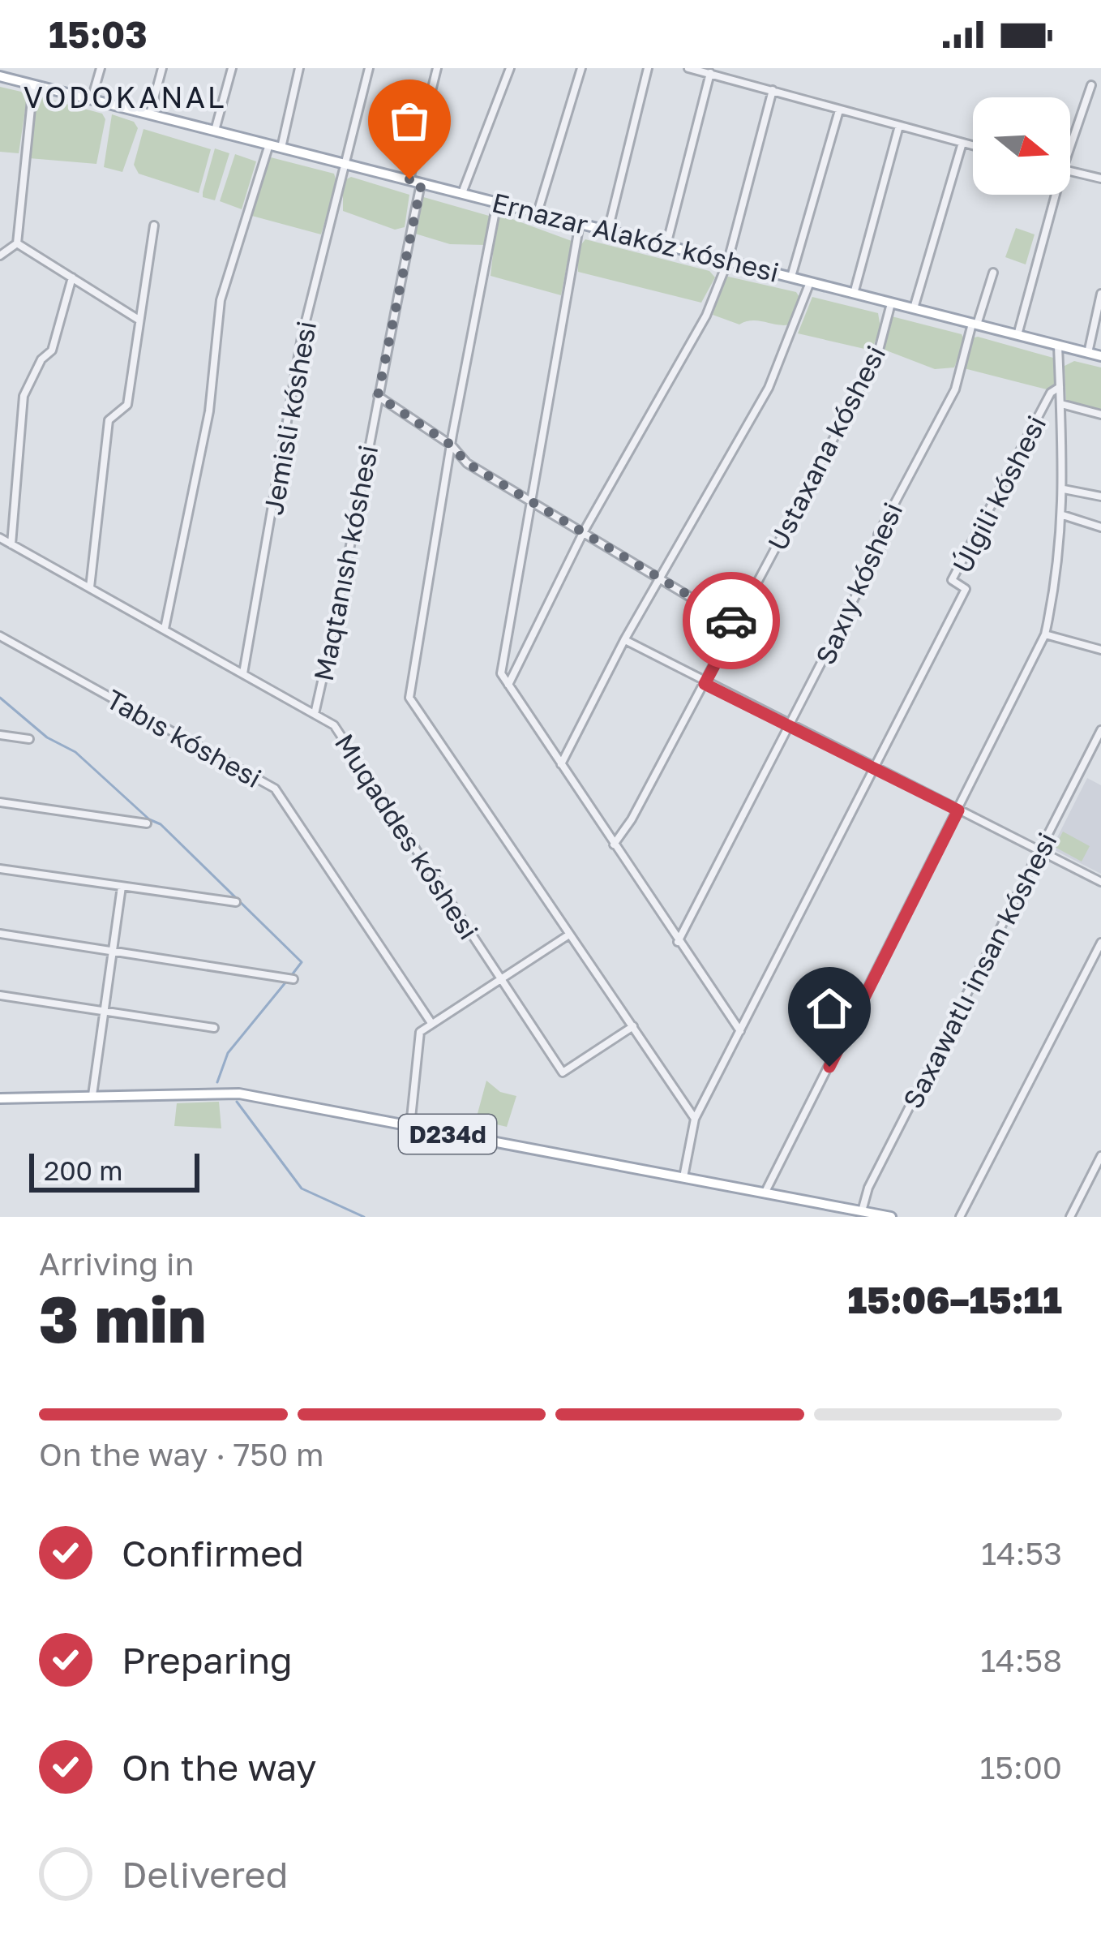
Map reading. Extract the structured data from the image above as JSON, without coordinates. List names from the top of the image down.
{
  "streets": {
    "main road": ["Ernazar Alakóz kóshesi", "D234d"],
    "street": [
      "Jemisli kóshesi",
      "Ustaxana kóshesi",
      "Úlgili kóshesi",
      "Maqtanısh kóshesi",
      "Saxıy kóshesi",
      "Tabıs kóshesi",
      "Muqaddes kóshesi",
      "Saxawatlı insan kóshesi"
    ]
  },
  "crossings": [
    ["Ernazar Alakóz kóshesi", "Jemisli kóshesi"],
    ["Ernazar Alakóz kóshesi", "Ustaxana kóshesi"],
    ["Ernazar Alakóz kóshesi", "Maqtanısh kóshesi"],
    ["Ernazar Alakóz kóshesi", "Saxıy kóshesi"],
    ["Jemisli kóshesi", "Muqaddes kóshesi"],
    ["Úlgili kóshesi", "D234d"],
    ["Maqtanısh kóshesi", "Muqaddes kóshesi"],
    ["Saxawatlı insan kóshesi", "D234d"]
  ],
  "districts": ["VODOKANAL"],
  "scale_bar": "200 m",
  "north": "right",
  "page": {
    "status": "15:03",
    "scale": "200 m",
    "heading": ["3 min", "Arriving in", "15:06–15:11"],
    "bar": "On the way · 750 m",
    "list": [
      ["Confirmed", "14:53"],
      ["Preparing", "14:58"],
      ["On the way", "15:00"],
      "Delivered"
    ]
  }
}
